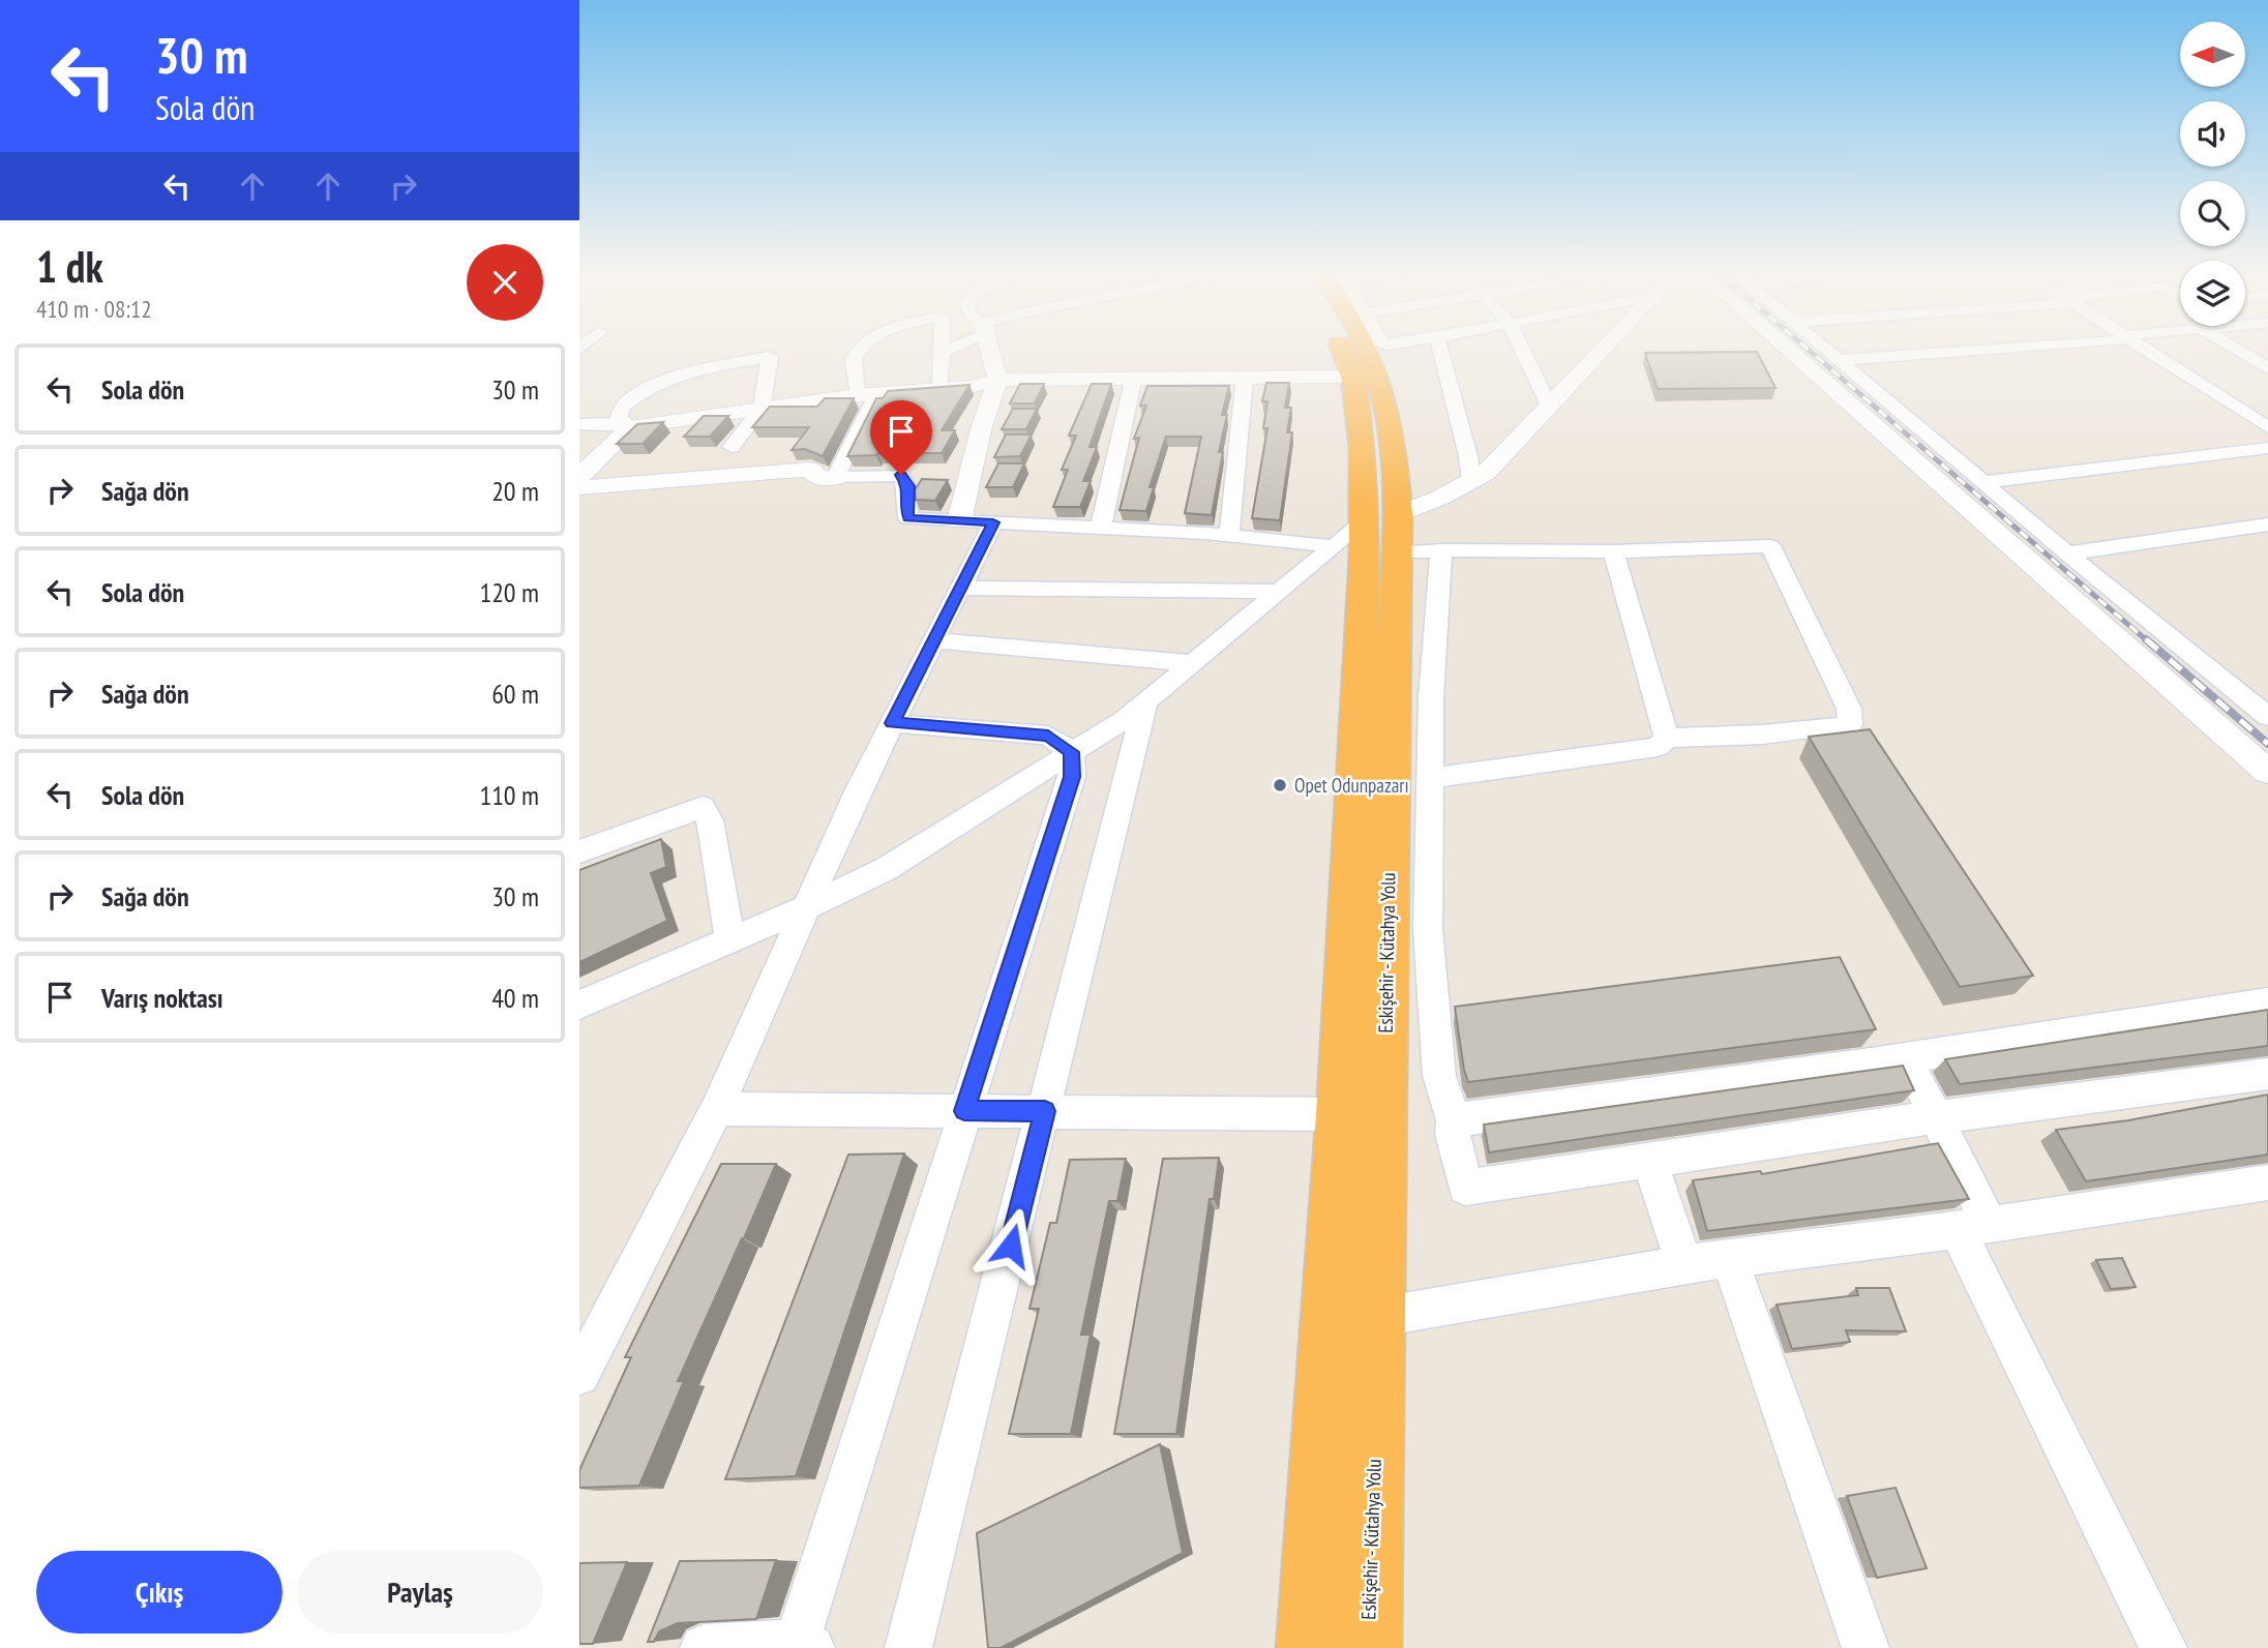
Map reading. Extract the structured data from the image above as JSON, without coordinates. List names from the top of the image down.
{
  "streets": {
    "highway": ["Eskişehir - Kütahya Yolu"]
  },
  "places": ["Opet Odunpazarı"],
  "north": "left",
  "page": {
    "turn": ["30 m", "Sola dön"],
    "heading": ["1 dk", "410 m · 08:12"],
    "list": [
      {
        "name": "Sola dön",
        "value": "30 m"
      },
      {
        "name": "Sağa dön",
        "value": "20 m"
      },
      {
        "name": "Sola dön",
        "value": "120 m"
      },
      {
        "name": "Sağa dön",
        "value": "60 m"
      },
      {
        "name": "Sola dön",
        "value": "110 m"
      },
      {
        "name": "Sağa dön",
        "value": "30 m"
      },
      {
        "name": "Varış noktası",
        "value": "40 m"
      }
    ],
    "buttons": ["Çıkış", "Paylaş"]
  }
}
